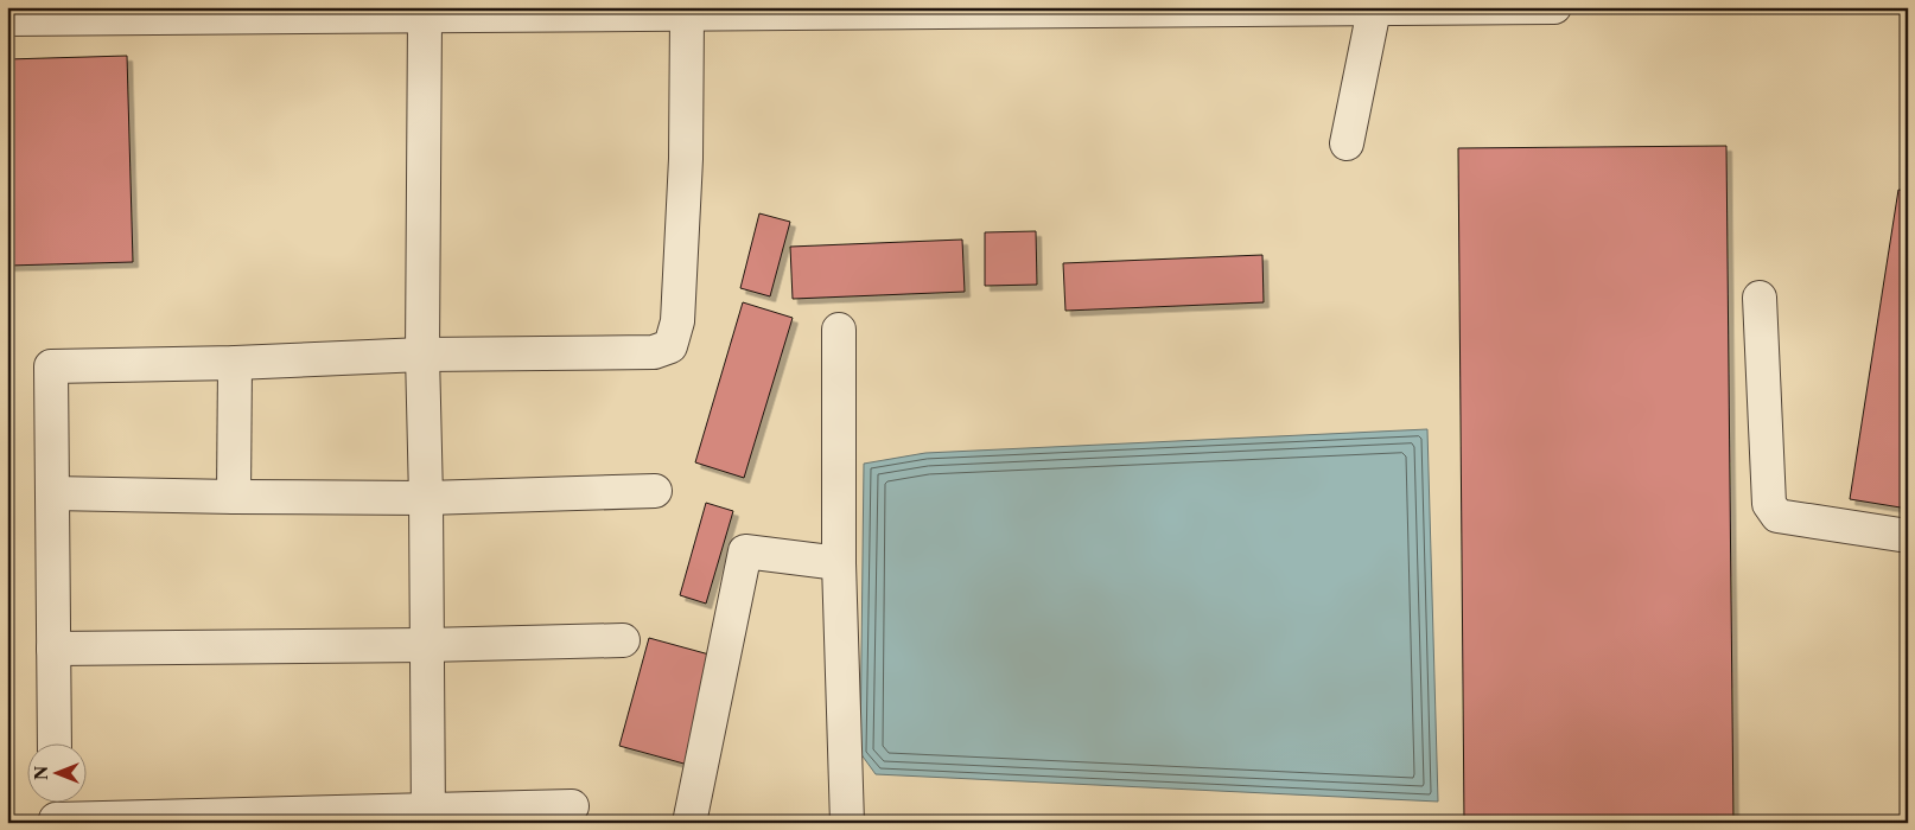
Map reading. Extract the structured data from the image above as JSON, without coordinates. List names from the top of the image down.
{
  "north": "left"
}
